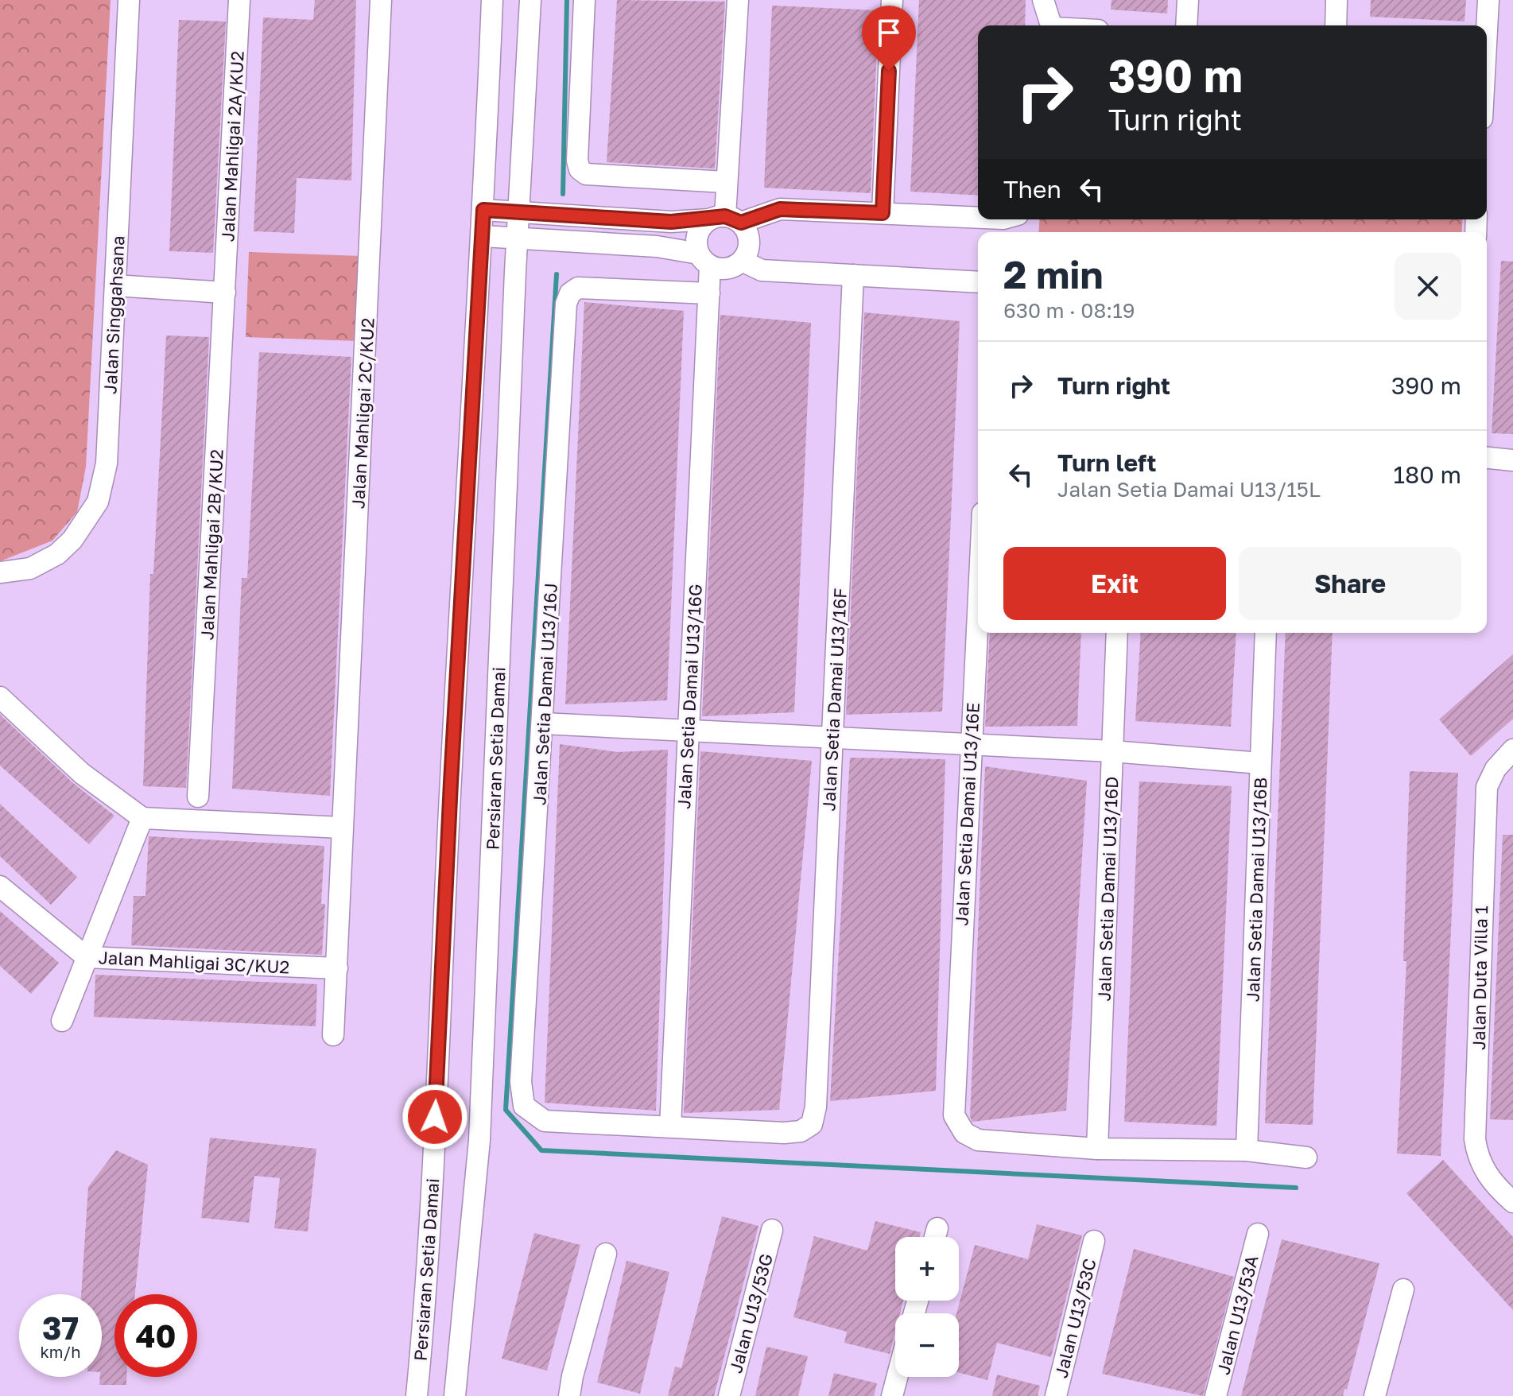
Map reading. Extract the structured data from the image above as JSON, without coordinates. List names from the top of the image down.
{
  "streets": {
    "street": [
      "Jalan Mahligai 2A/KU2",
      "Jalan Singgahsana",
      "Jalan Mahligai 2C/KU2",
      "Jalan Mahligai 2B/KU2",
      "Jalan Setia Damai U13/16J",
      "Jalan Setia Damai U13/16G",
      "Jalan Setia Damai U13/16F",
      "Persiaran Setia Damai",
      "Jalan Setia Damai U13/16E",
      "Jalan Setia Damai U13/16D",
      "Jalan Setia Damai U13/16B",
      "Jalan Mahligai 3C/KU2",
      "Jalan Duta Villa 1",
      "Jalan U13/53G",
      "Jalan U13/53A",
      "Jalan U13/53C"
    ]
  },
  "crossings": [
    ["Jalan Mahligai 2A/KU2", "Jalan Mahligai 2B/KU2"],
    ["Jalan Mahligai 2C/KU2", "Jalan Mahligai 3C/KU2"],
    ["Jalan Setia Damai U13/16J", "Jalan Setia Damai U13/16G"],
    ["Jalan Setia Damai U13/16J", "Jalan Setia Damai U13/16F"],
    ["Jalan Setia Damai U13/16G", "Jalan Setia Damai U13/16F"],
    ["Jalan Setia Damai U13/16E", "Jalan Setia Damai U13/16D"]
  ],
  "page": {
    "turn": ["390 m", "Turn right"],
    "then": "Then",
    "heading": ["2 min", "630 m · 08:19"],
    "list": [
      {
        "name": "Turn right",
        "value": "390 m"
      },
      {
        "name": "Turn left",
        "note": "Jalan Setia Damai U13/15L",
        "value": "180 m"
      }
    ],
    "buttons": ["Exit", "Share"],
    "map_buttons": ["+", "−"],
    "speed": "37 km/h",
    "limit": "40"
  }
}
